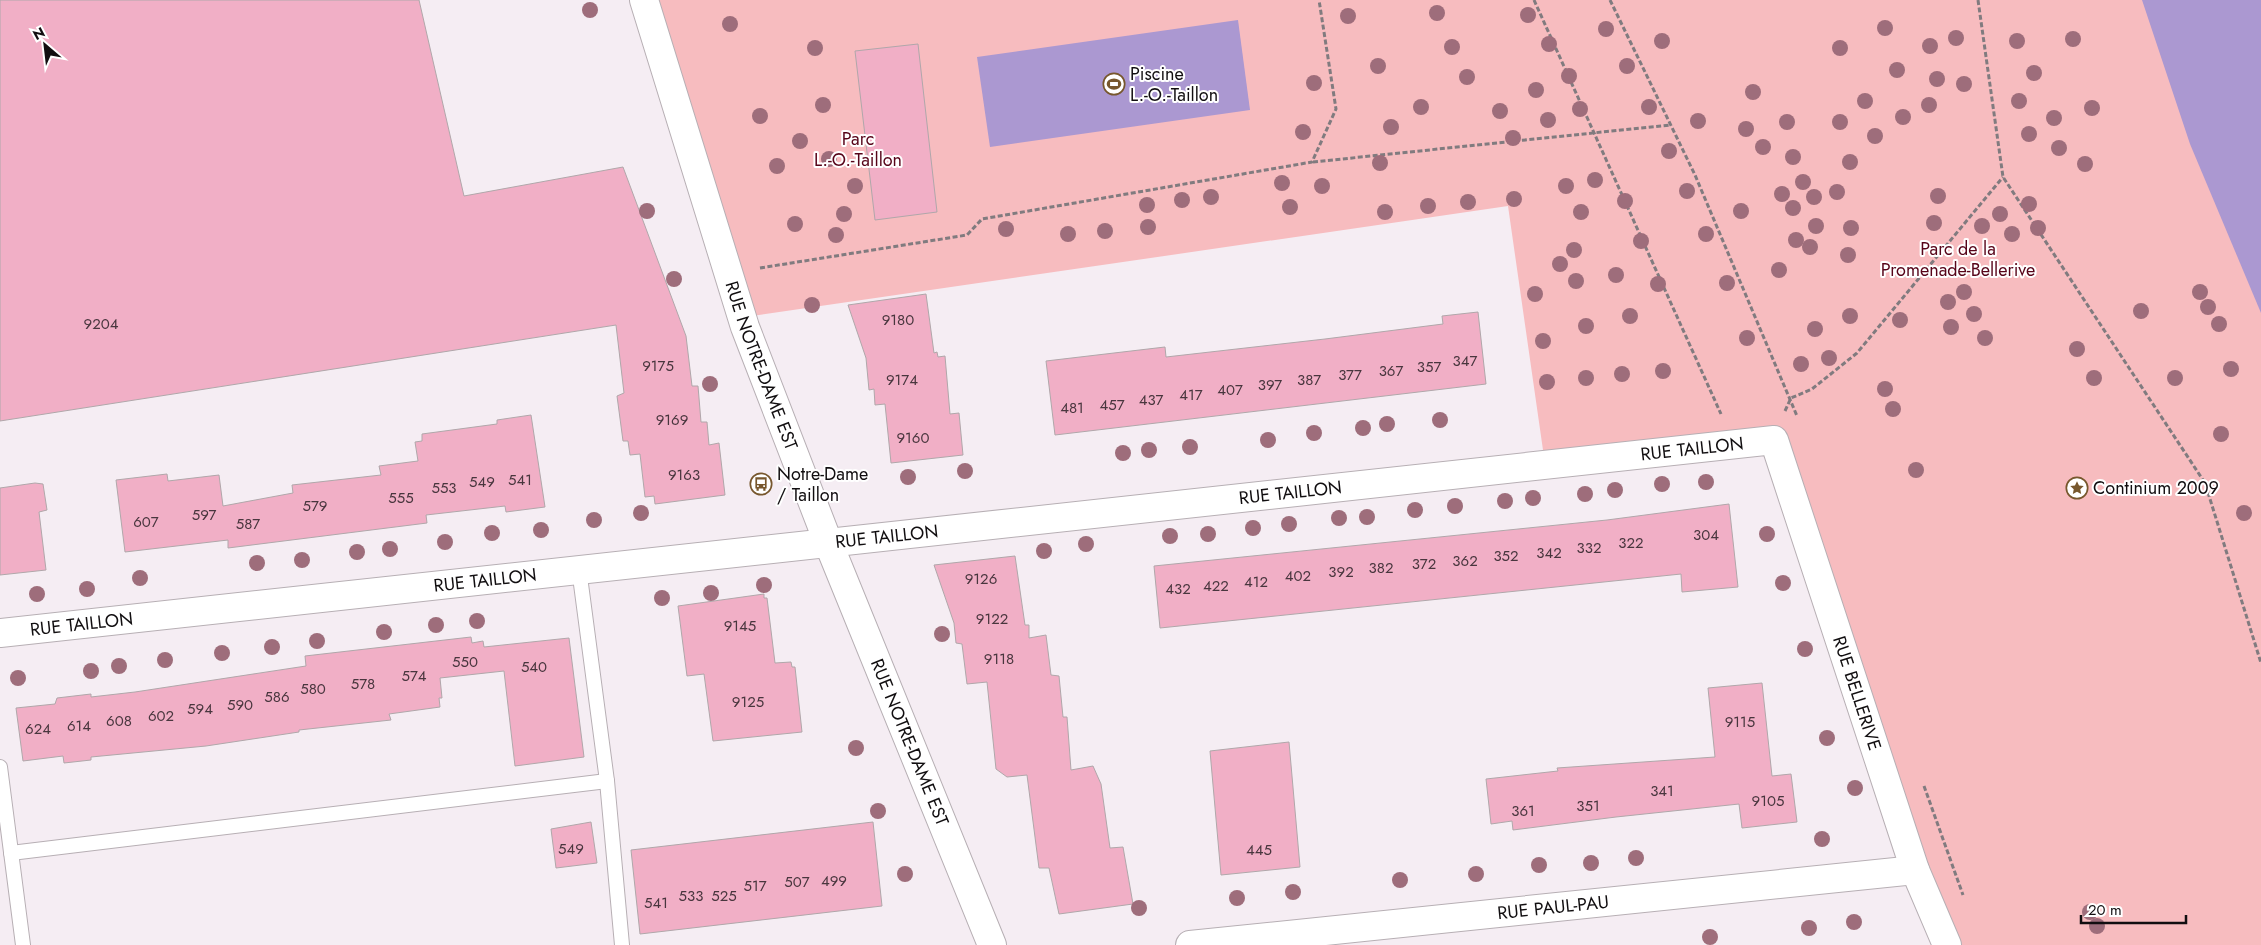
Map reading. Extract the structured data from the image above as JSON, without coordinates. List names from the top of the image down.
{
  "streets": {
    "street": [
      "RUE NOTRE-DAME EST",
      "RUE TAILLON",
      "RUE BELLERIVE",
      "RUE PAUL-PAU"
    ]
  },
  "crossings": [
    ["RUE NOTRE-DAME EST", "RUE TAILLON"],
    ["RUE TAILLON", "RUE BELLERIVE"],
    ["RUE BELLERIVE", "RUE PAUL-PAU"]
  ],
  "parks": ["Parc L.-O.-Taillon", "Parc de la Promenade-Bellerive"],
  "places": {
    "sports": ["Piscine L.-O.-Taillon"],
    "bus stop": ["Notre-Dame / Taillon"],
    "place": ["Continium 2009"]
  },
  "house_numbers": [
    "9180",
    "9204",
    "347",
    "9175",
    "357",
    "367",
    "377",
    "9174",
    "387",
    "397",
    "407",
    "417",
    "437",
    "457",
    "481",
    "9169",
    "9160",
    "9163",
    "541",
    "549",
    "553",
    "555",
    "579",
    "597",
    "607",
    "587",
    "304",
    "322",
    "332",
    "342",
    "352",
    "362",
    "372",
    "382",
    "392",
    "402",
    "9126",
    "412",
    "422",
    "432",
    "9122",
    "9145",
    "9118",
    "550",
    "540",
    "574",
    "578",
    "580",
    "586",
    "9125",
    "590",
    "594",
    "602",
    "608",
    "9115",
    "614",
    "624",
    "341",
    "9105",
    "351",
    "361",
    "549",
    "445",
    "499",
    "507",
    "517",
    "533",
    "525",
    "541"
  ],
  "scale_bar": "20 m",
  "north": "top left"
}
